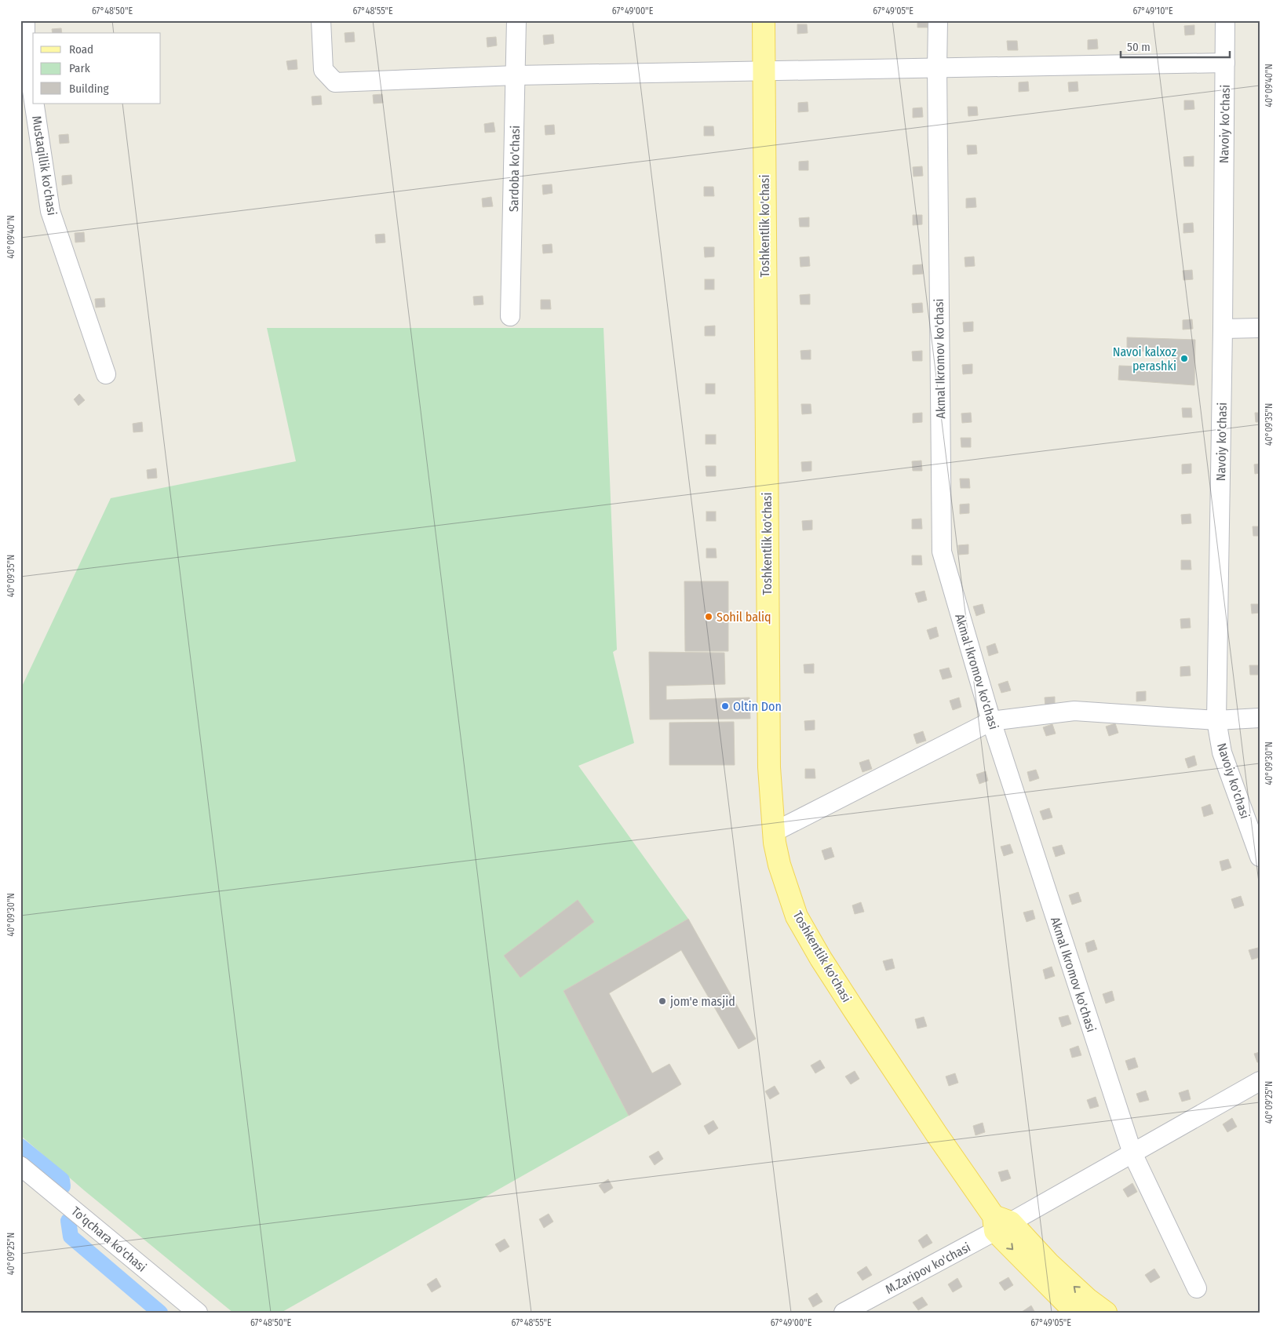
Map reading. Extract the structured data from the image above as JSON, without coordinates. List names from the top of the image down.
{
  "streets": {
    "main road": ["Toshkentlik ko'chasi"],
    "street": [
      "Navoiy ko'chasi",
      "Mustaqillik ko'chasi",
      "Sardoba ko'chasi",
      "Akmal Ikromov ko'chasi",
      "To'qchara ko'chasi",
      "M.Zaripov ko'chasi"
    ]
  },
  "crossings": [
    ["Toshkentlik ko'chasi", "M.Zaripov ko'chasi"],
    ["Akmal Ikromov ko'chasi", "M.Zaripov ko'chasi"]
  ],
  "places": [
    "Navoi kalxoz perashki",
    "Sohil baliq",
    "Oltin Don",
    "jom'e masjid"
  ],
  "legend": ["Road", "Park", "Building"],
  "scale_bar": "50 m",
  "coordinates": [
    "67°48'50\"E",
    "67°48'55\"E",
    "67°49'00\"E",
    "67°49'05\"E",
    "67°49'10\"E",
    "40°09'40\"N",
    "40°09'35\"N",
    "40°09'30\"N",
    "40°09'25\"N"
  ]
}
